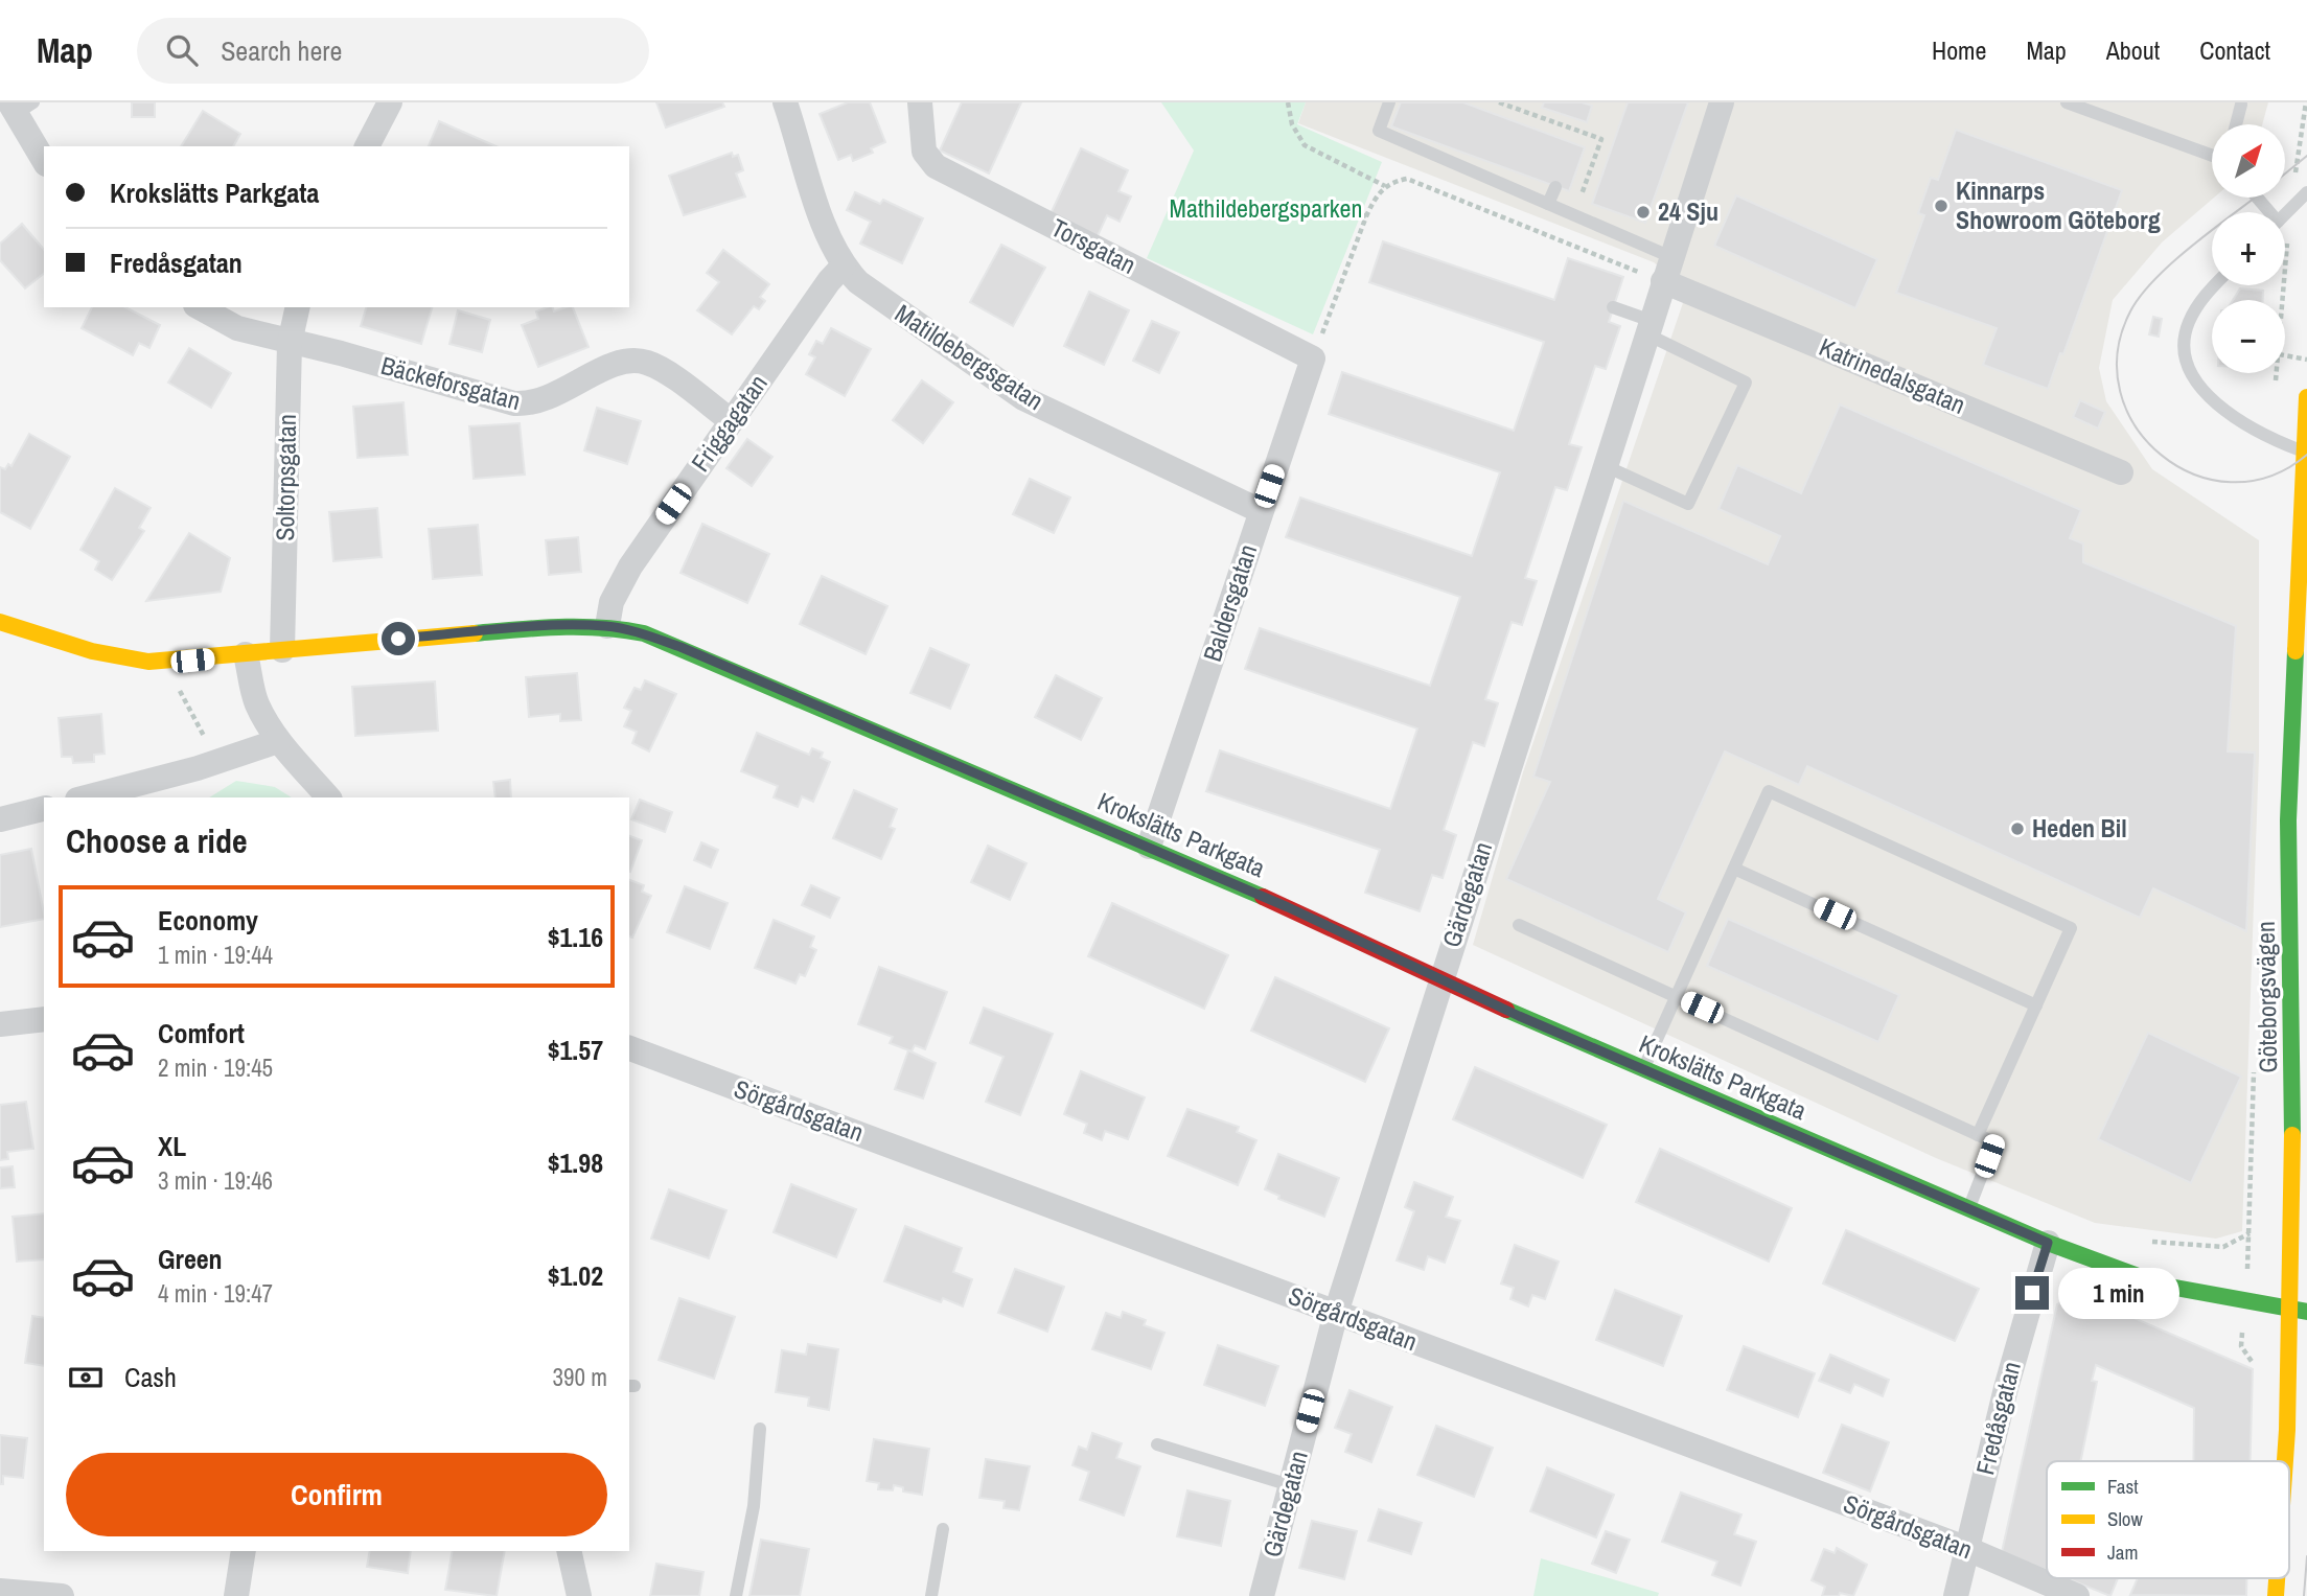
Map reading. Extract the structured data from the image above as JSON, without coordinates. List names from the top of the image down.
{
  "streets": {
    "street": [
      "Torsgatan",
      "Matildebergsgatan",
      "Katrinedalsgatan",
      "Bäckeforsgatan",
      "Friggagatan",
      "Soltorpsgatan",
      "Baldersgatan",
      "Krokslätts Parkgata",
      "Gärdegatan",
      "Göteborgsvägen",
      "Sörgårdsgatan",
      "Fredåsgatan"
    ]
  },
  "crossings": [
    ["Torsgatan", "Baldersgatan"],
    ["Matildebergsgatan", "Friggagatan"],
    ["Matildebergsgatan", "Baldersgatan"],
    ["Katrinedalsgatan", "Gärdegatan"],
    ["Bäckeforsgatan", "Friggagatan"],
    ["Bäckeforsgatan", "Soltorpsgatan"],
    ["Friggagatan", "Krokslätts Parkgata"],
    ["Soltorpsgatan", "Krokslätts Parkgata"],
    ["Baldersgatan", "Krokslätts Parkgata"],
    ["Krokslätts Parkgata", "Gärdegatan"],
    ["Krokslätts Parkgata", "Göteborgsvägen"],
    ["Krokslätts Parkgata", "Fredåsgatan"],
    ["Gärdegatan", "Sörgårdsgatan"],
    ["Sörgårdsgatan", "Fredåsgatan"]
  ],
  "parks": ["Mathildebergsparken"],
  "places": ["Kinnarps Showroom Göteborg", "24 Sju", "Heden Bil"],
  "legend": ["Fast", "Slow", "Jam"],
  "north": "top right",
  "page": {
    "header": "Map",
    "search": "Search here",
    "nav": [
      "Home",
      "Map",
      "About",
      "Contact"
    ],
    "map_buttons": ["+", "−"],
    "banner": ["Krokslätts Parkgata", "Fredåsgatan"],
    "heading": "Choose a ride",
    "list": [
      {
        "name": "Economy",
        "note": "1 min · 19:44",
        "value": "$1.16"
      },
      {
        "name": "Comfort",
        "note": "2 min · 19:45",
        "value": "$1.57"
      },
      {
        "name": "XL",
        "note": "3 min · 19:46",
        "value": "$1.98"
      },
      {
        "name": "Green",
        "note": "4 min · 19:47",
        "value": "$1.02"
      }
    ],
    "bubble": "1 min",
    "pay": ["Cash", "390 m"],
    "buttons": "Confirm"
  }
}
